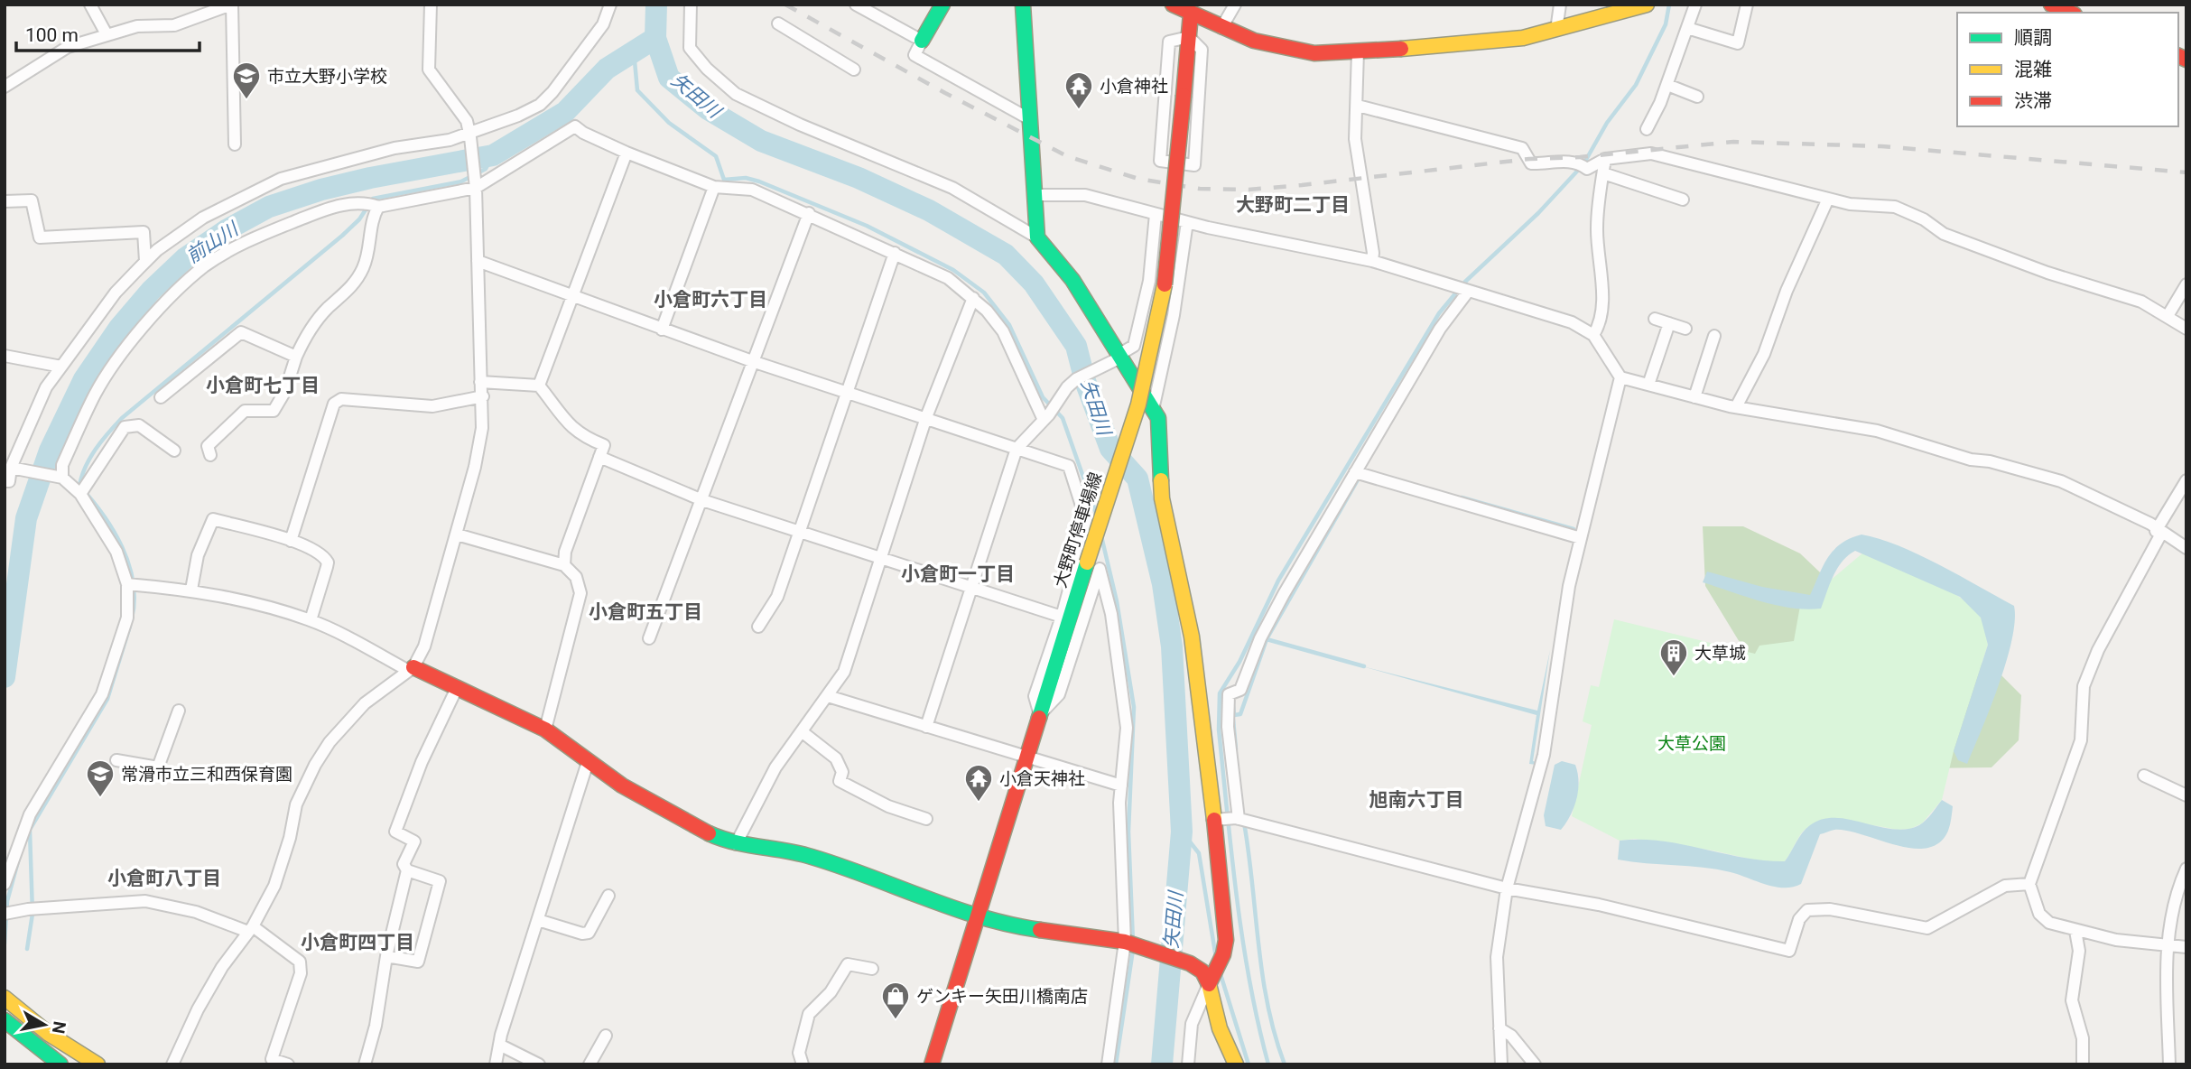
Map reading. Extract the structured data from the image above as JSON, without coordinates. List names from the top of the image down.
{
  "streets": {
    "main road": ["大野町停車場線"]
  },
  "districts": [
    "大野町二丁目",
    "小倉町六丁目",
    "小倉町七丁目",
    "小倉町一丁目",
    "小倉町五丁目",
    "旭南六丁目",
    "小倉町八丁目",
    "小倉町四丁目"
  ],
  "water": ["矢田川", "前山川"],
  "parks": ["大草公園"],
  "places": {
    "school or university": ["市立大野小学校", "常滑市立三和西保育園"],
    "temple": ["小倉神社", "小倉天神社"],
    "building": ["大草城"],
    "shop": ["ゲンキー矢田川橋南店"]
  },
  "legend": ["順調", "混雑", "渋滞"],
  "scale_bar": "100 m",
  "north": "right"
}
